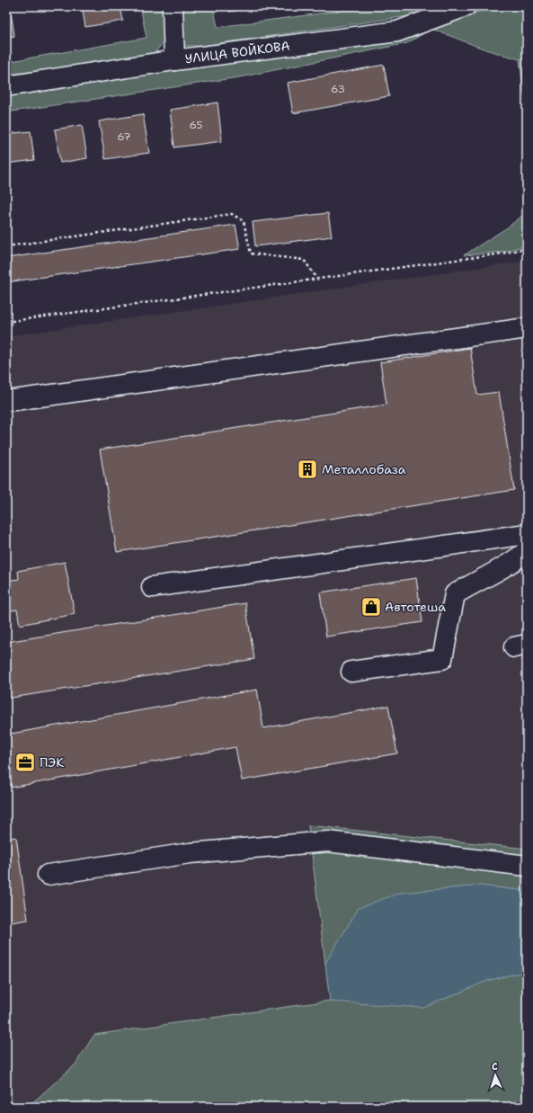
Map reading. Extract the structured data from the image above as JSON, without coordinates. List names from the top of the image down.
{
  "streets": {
    "street": ["УЛИЦА ВОЙКОВА"]
  },
  "places": {
    "building": ["Металлобаза"],
    "shop": ["Автотеша"],
    "office": ["ПЭК"]
  },
  "house_numbers": ["63", "65", "67"],
  "north": "top"
}
